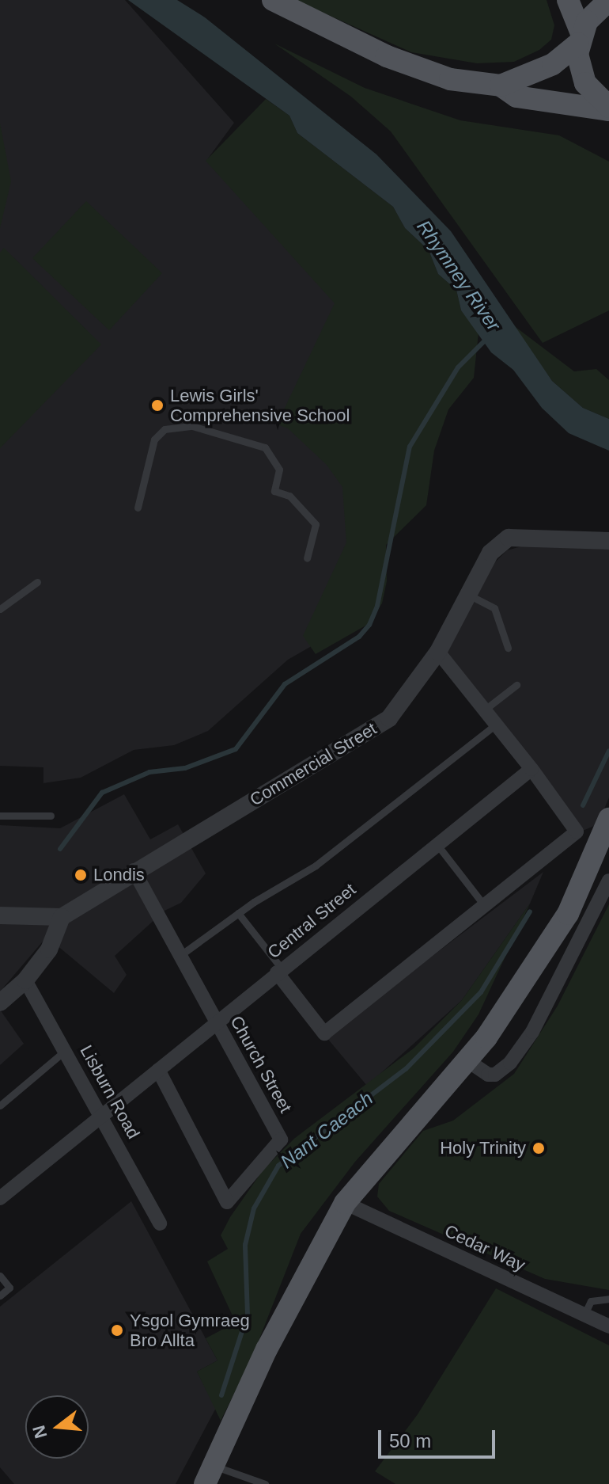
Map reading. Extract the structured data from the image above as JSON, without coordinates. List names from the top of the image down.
{
  "streets": {
    "street": [
      "Commercial Street",
      "Central Street",
      "Church Street",
      "Lisburn Road",
      "Cedar Way"
    ]
  },
  "crossings": [
    ["Commercial Street", "Church Street"],
    ["Central Street", "Church Street"],
    ["Central Street", "Lisburn Road"]
  ],
  "water": ["Rhymney River", "Nant Caeach"],
  "places": [
    "Lewis Girls' Comprehensive School",
    "Londis",
    "Holy Trinity",
    "Ysgol Gymraeg Bro Allta"
  ],
  "scale_bar": "50 m",
  "north": "left"
}
